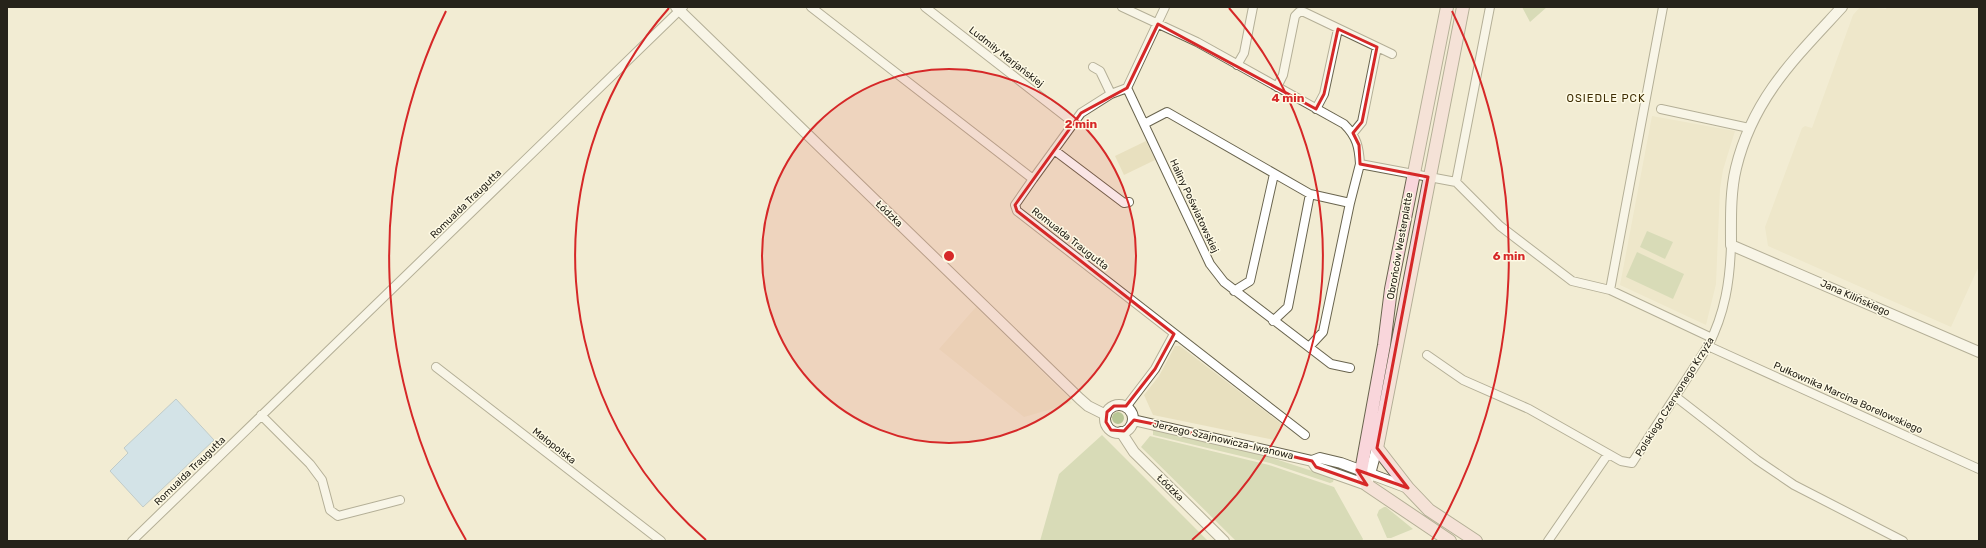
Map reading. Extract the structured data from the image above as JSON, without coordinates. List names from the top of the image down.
{
  "streets": {
    "main road": ["Obrońców Westerplatte", "Jerzego Szajnowicza-Iwanowa"],
    "street": [
      "Ludmiły Marjańskiej",
      "Romualda Traugutta",
      "Haliny Poświatowskiej",
      "Łódzka",
      "Jana Kilińskiego",
      "Polskiego Czerwonego Krzyża",
      "Pułkownika Marcina Borelowskiego",
      "Małopolska"
    ]
  },
  "crossings": [
    ["Romualda Traugutta", "Łódzka"],
    ["Łódzka", "Jerzego Szajnowicza-Iwanowa"],
    ["Obrońców Westerplatte", "Jerzego Szajnowicza-Iwanowa"],
    ["Jana Kilińskiego", "Polskiego Czerwonego Krzyża"],
    ["Polskiego Czerwonego Krzyża", "Pułkownika Marcina Borelowskiego"]
  ],
  "districts": ["OSIEDLE PCK"],
  "rings": ["4 min", "2 min", "6 min"]
}
